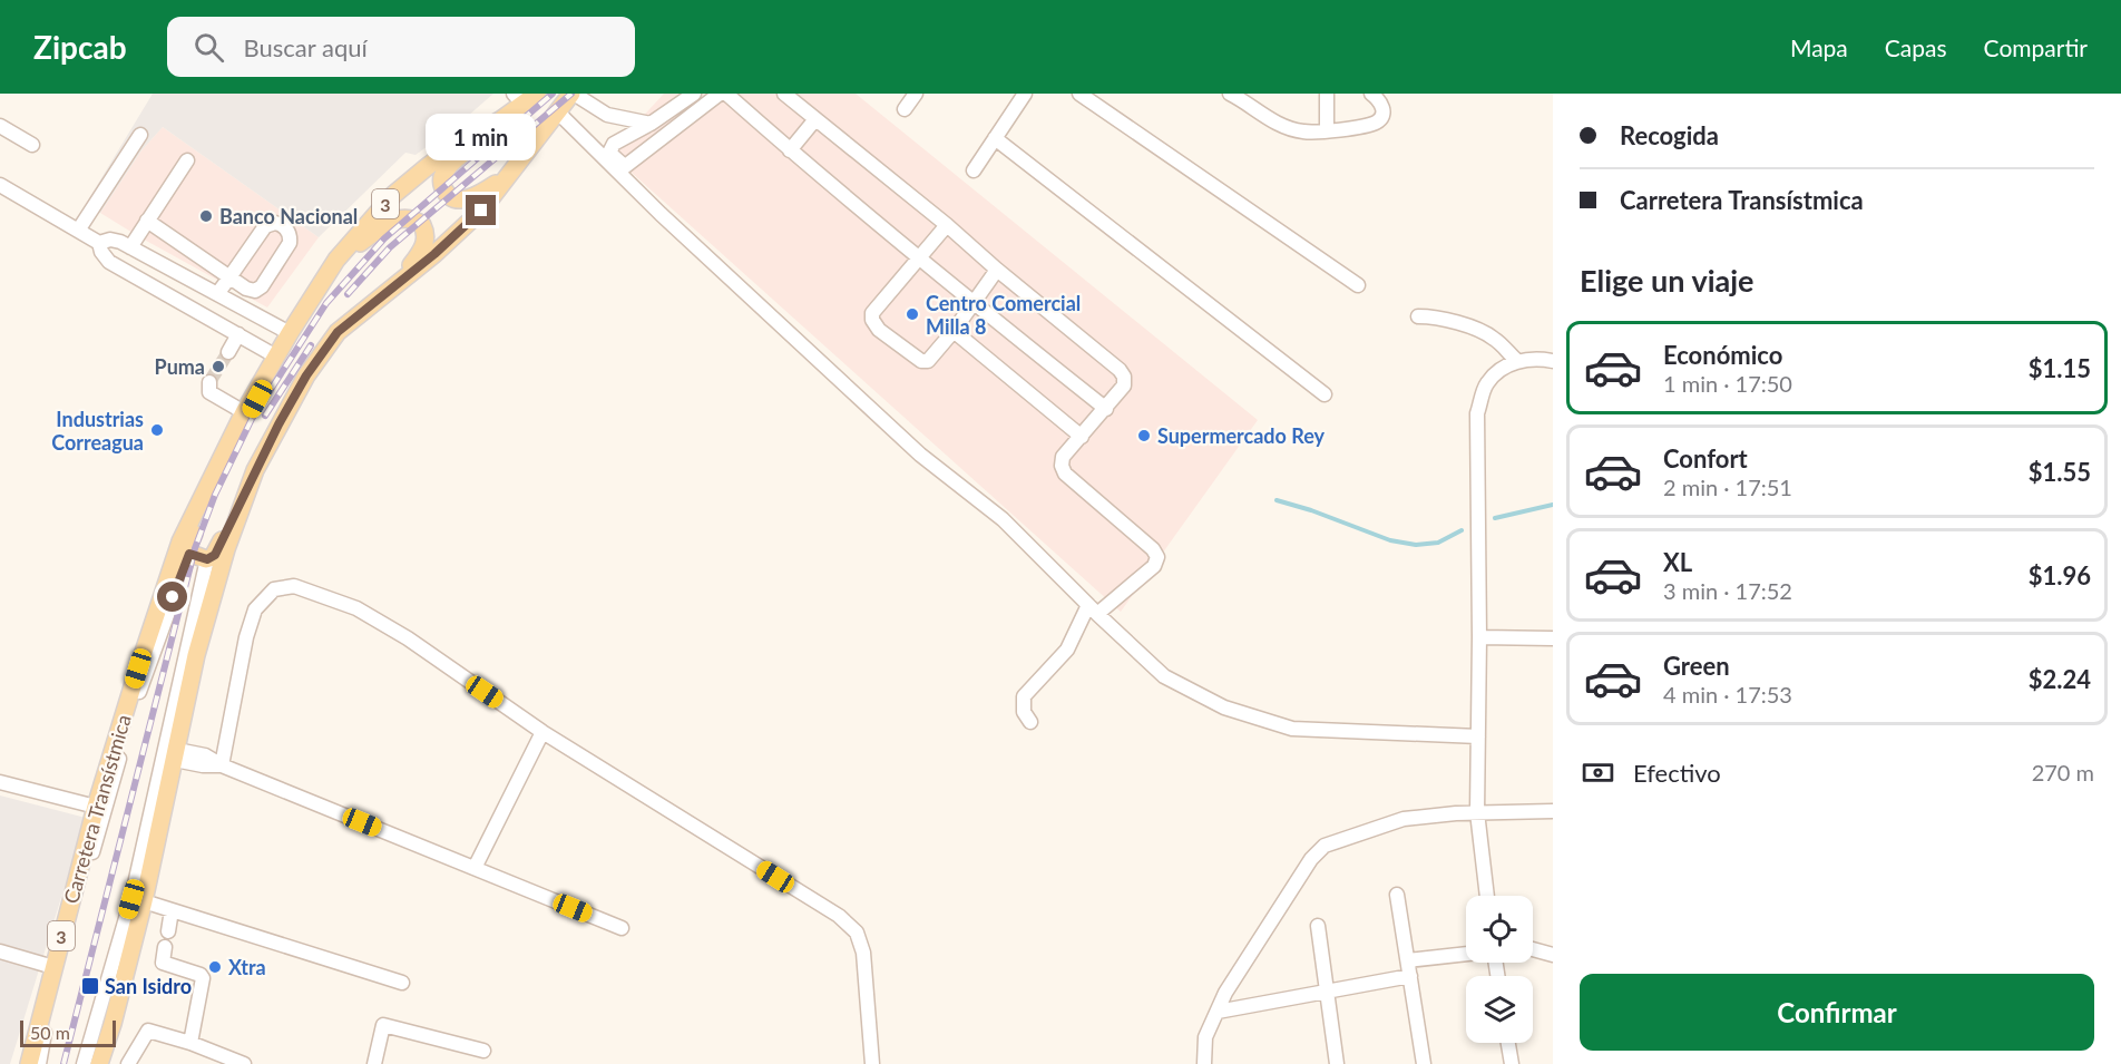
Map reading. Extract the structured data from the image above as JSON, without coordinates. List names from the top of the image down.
{
  "streets": {
    "main road": ["3", "Carretera Transístmica"]
  },
  "places": {
    "other": [
      "Banco Nacional",
      "Centro Comercial Milla 8",
      "Puma",
      "Industrias Correagua",
      "Supermercado Rey",
      "Xtra"
    ],
    "transit": ["San Isidro"]
  },
  "scale_bar": "50 m",
  "page": {
    "header": "Zipcab",
    "search": "Buscar aquí",
    "nav": ["Mapa", "Capas", "Compartir"],
    "banner": ["Recogida", "Carretera Transístmica"],
    "bubble": "1 min",
    "heading": "Elige un viaje",
    "list": [
      {
        "name": "Económico",
        "note": "1 min · 17:50",
        "value": "$1.15"
      },
      {
        "name": "Confort",
        "note": "2 min · 17:51",
        "value": "$1.55"
      },
      {
        "name": "XL",
        "note": "3 min · 17:52",
        "value": "$1.96"
      },
      {
        "name": "Green",
        "note": "4 min · 17:53",
        "value": "$2.24"
      }
    ],
    "pay": ["Efectivo", "270 m"],
    "buttons": "Confirmar",
    "scale": "50 m"
  }
}
